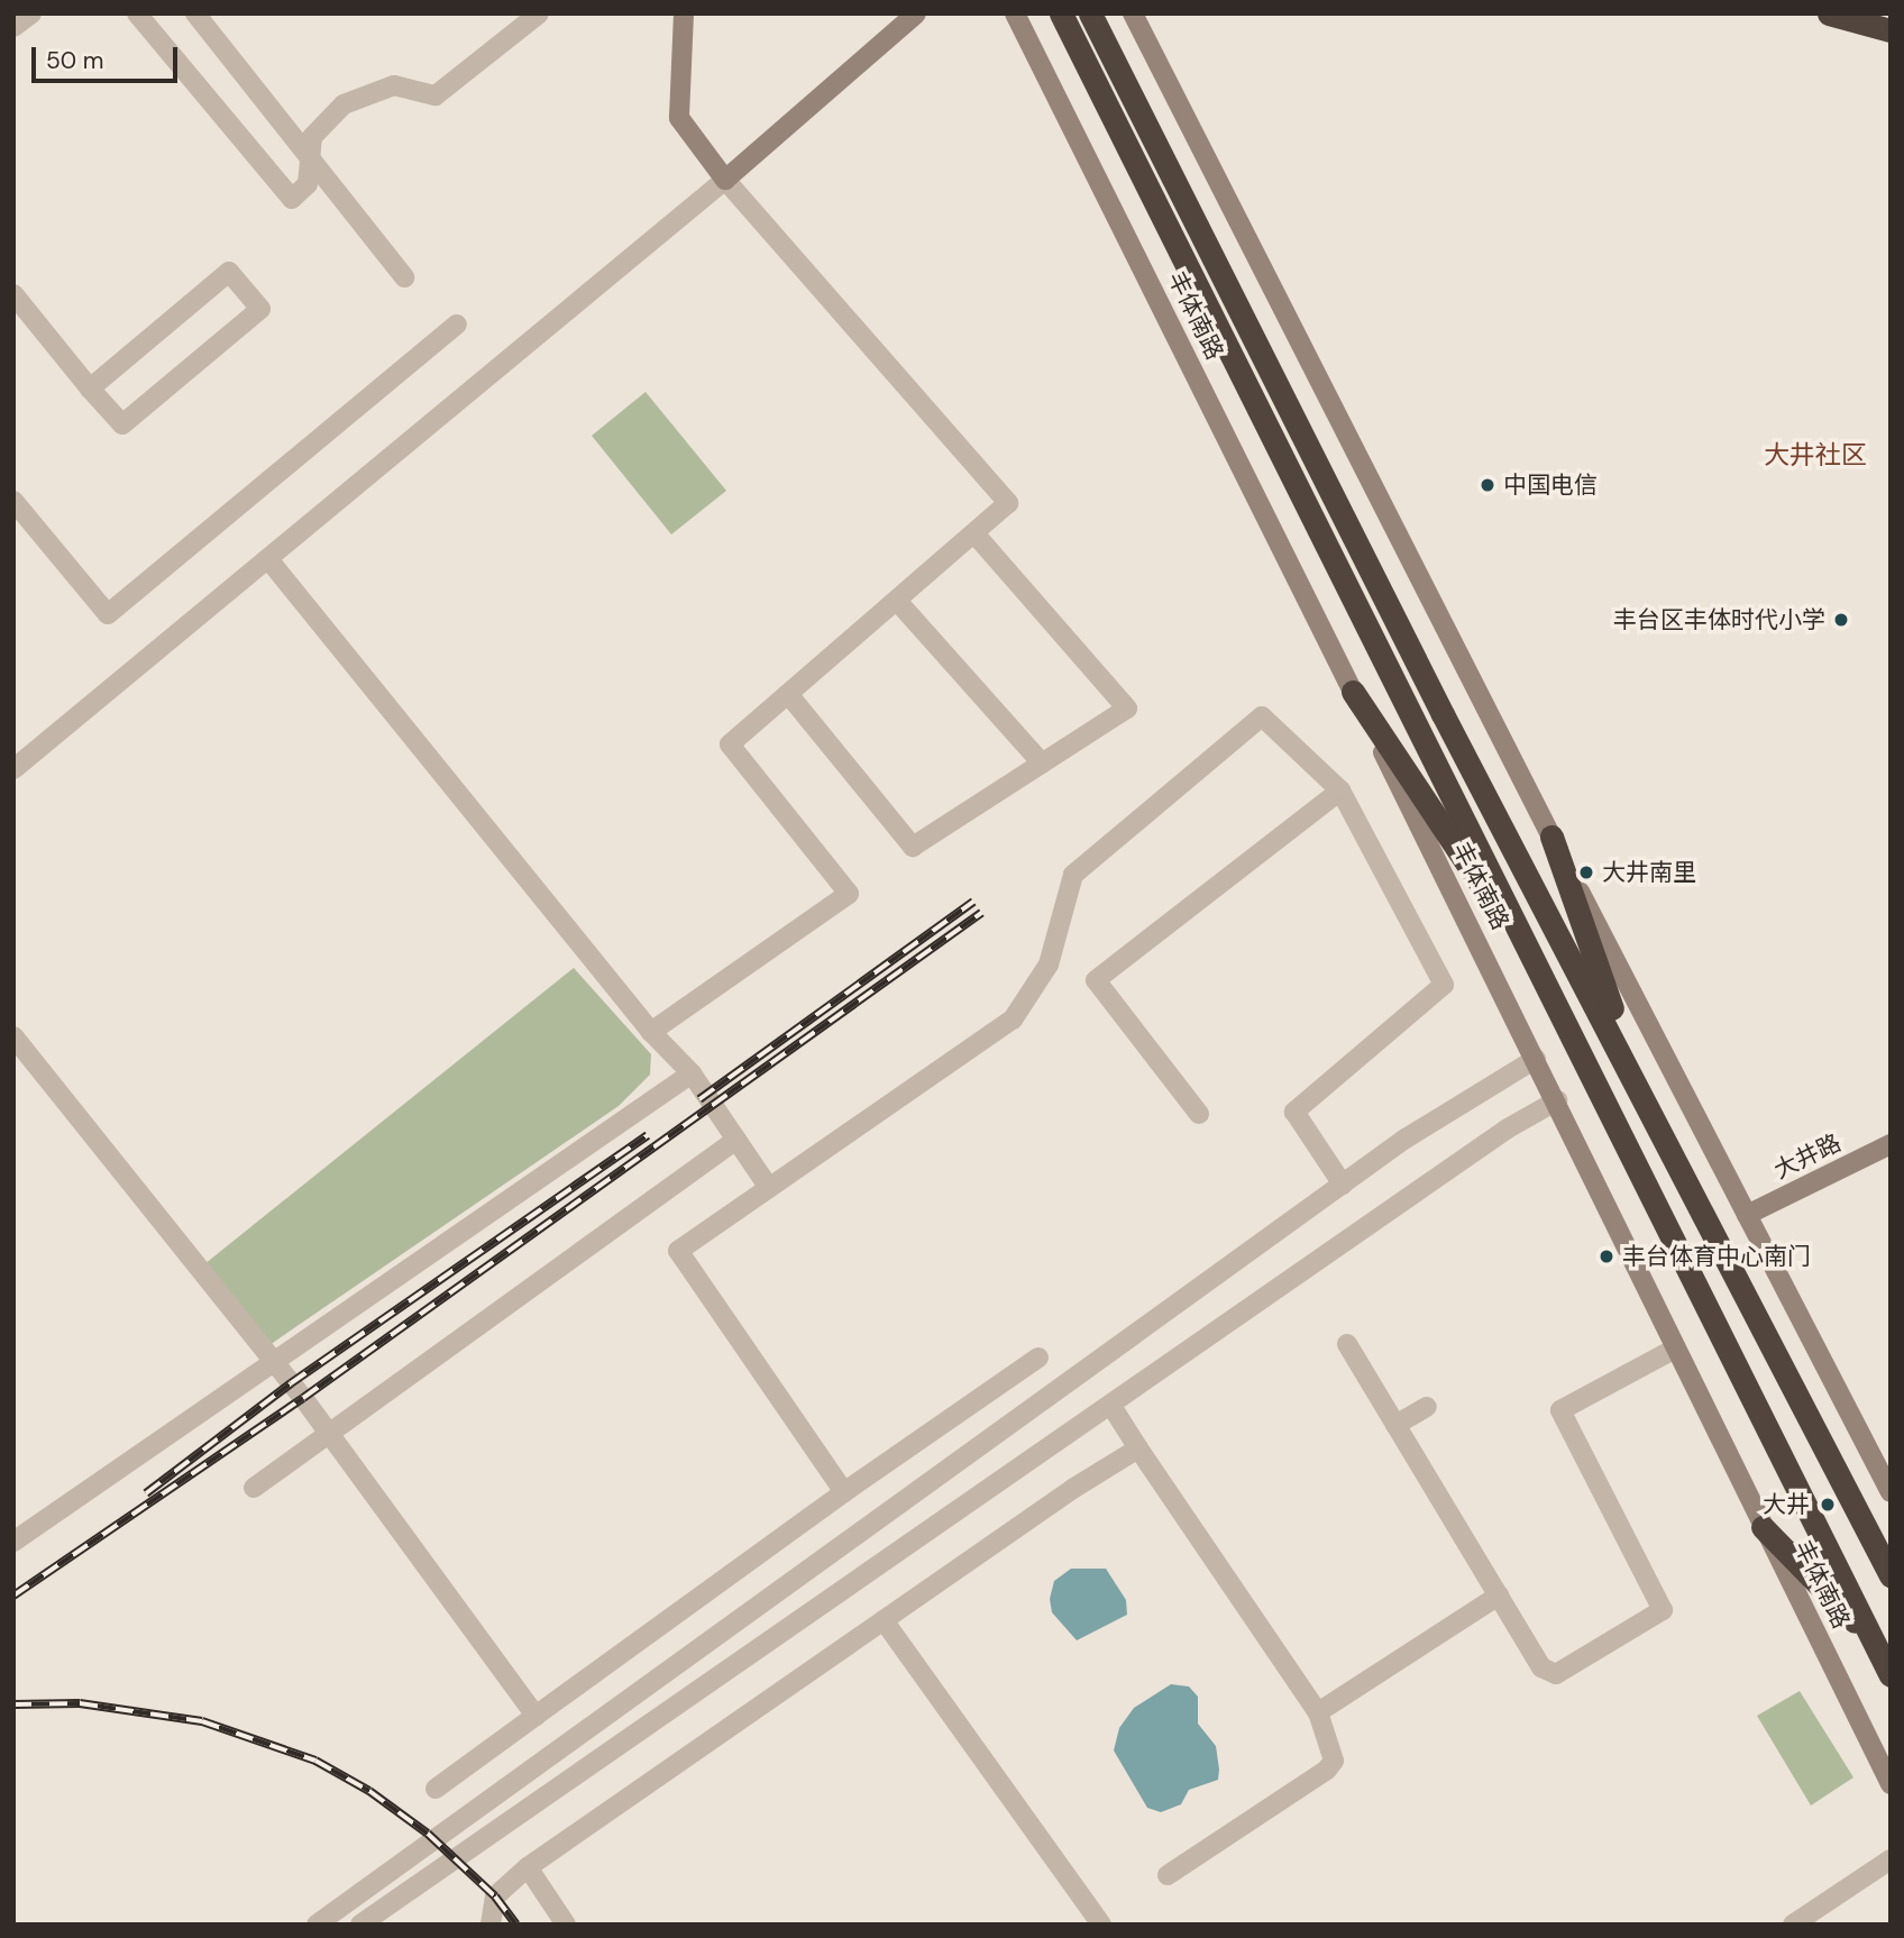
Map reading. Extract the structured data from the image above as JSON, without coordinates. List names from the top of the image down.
{
  "streets": {
    "highway": ["丰体南路"],
    "street": ["大井路"]
  },
  "districts": ["大井社区"],
  "places": [
    "中国电信",
    "丰台区丰体时代小学",
    "大井南里",
    "丰台体育中心南门",
    "大井"
  ],
  "scale_bar": "50 m"
}
